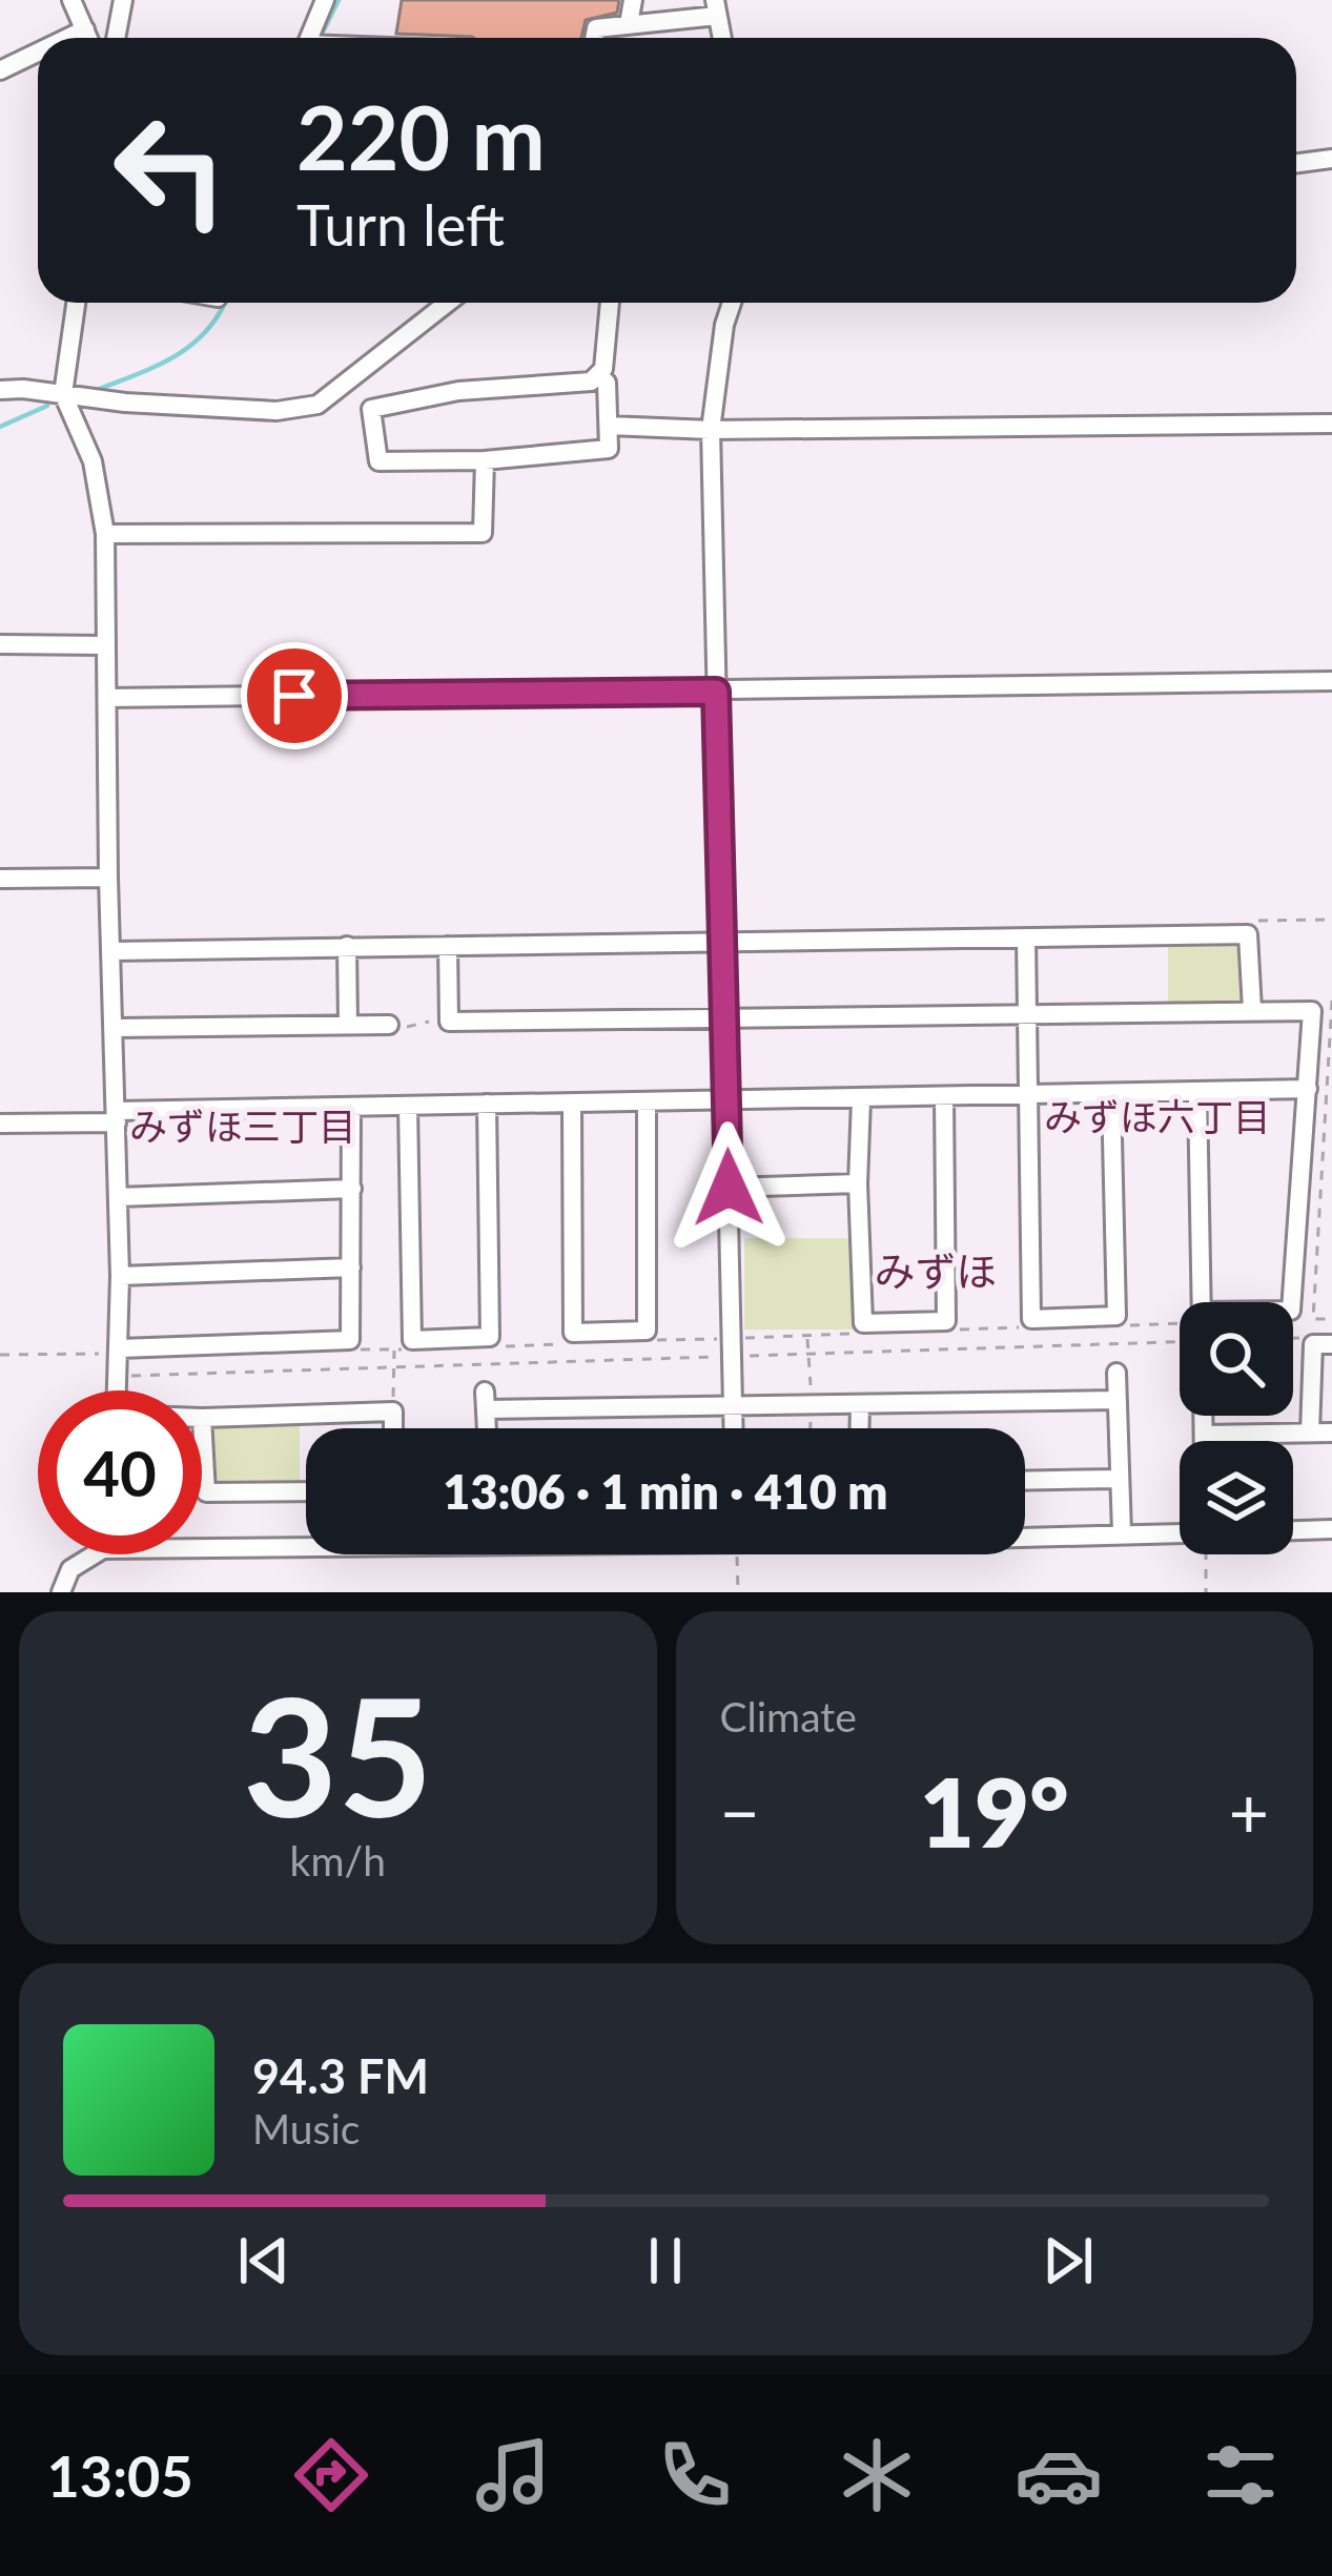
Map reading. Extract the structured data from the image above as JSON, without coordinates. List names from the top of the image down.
{
  "districts": ["みずほ六丁目", "みずほ三丁目", "みずほ"],
  "page": {
    "turn": ["220 m", "Turn left"],
    "limit": "40",
    "trip": "13:06 · 1 min · 410 m",
    "tile": [
      ["35", "km/h"],
      "Climate"
    ],
    "heat": ["−", "19°", "+"],
    "song": ["94.3 FM", "Music"],
    "tabs": "13:05"
  }
}
